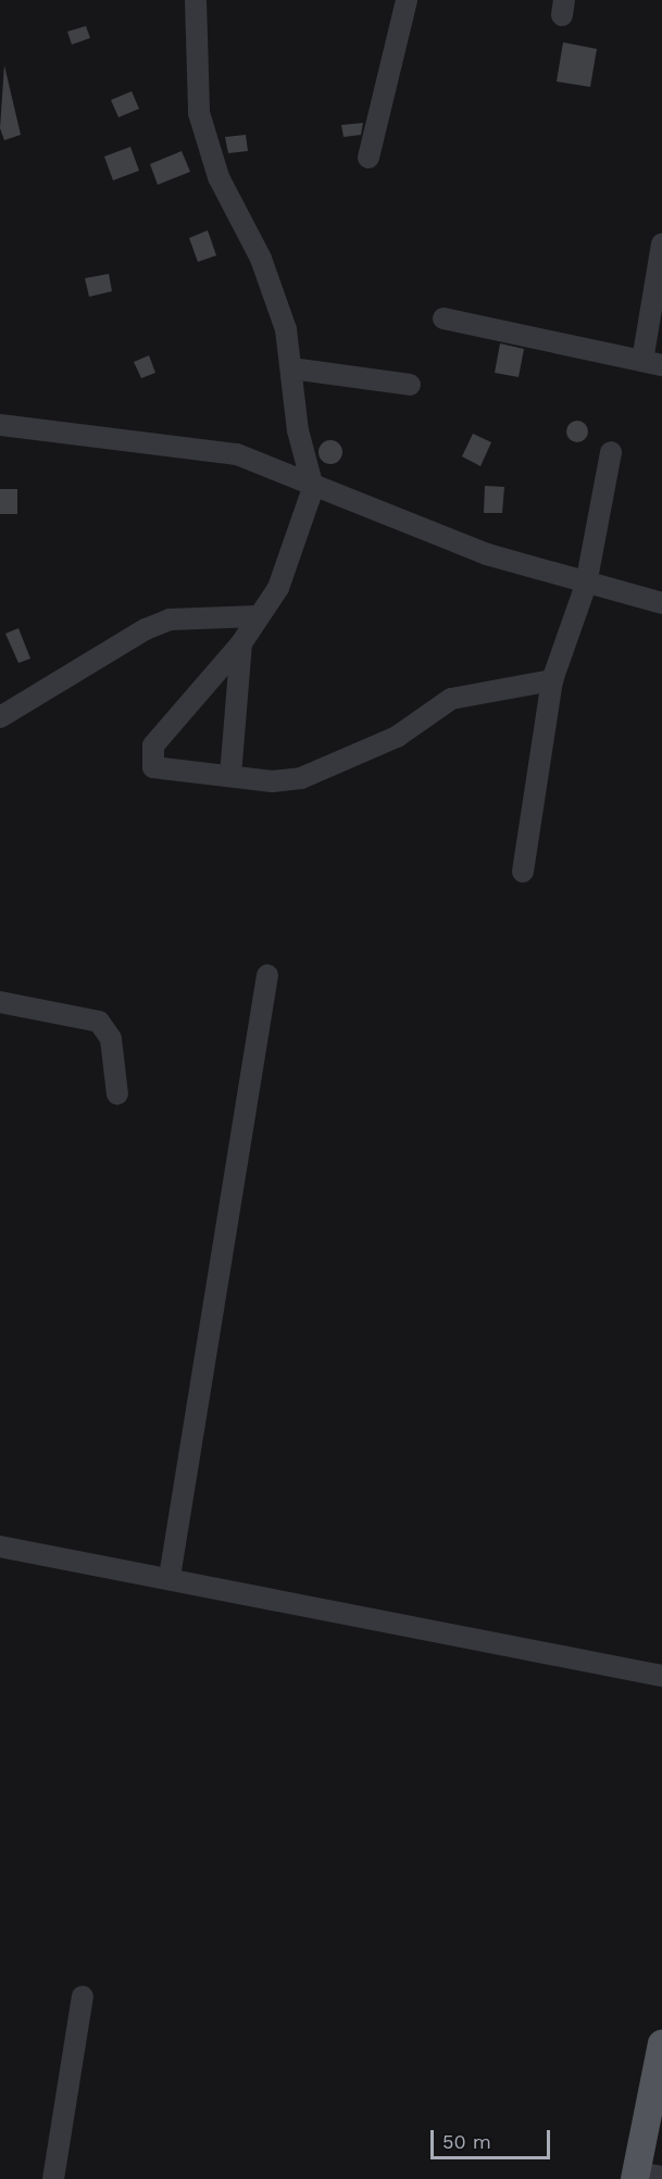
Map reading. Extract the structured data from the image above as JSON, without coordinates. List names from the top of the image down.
{
  "scale_bar": "50 m"
}
